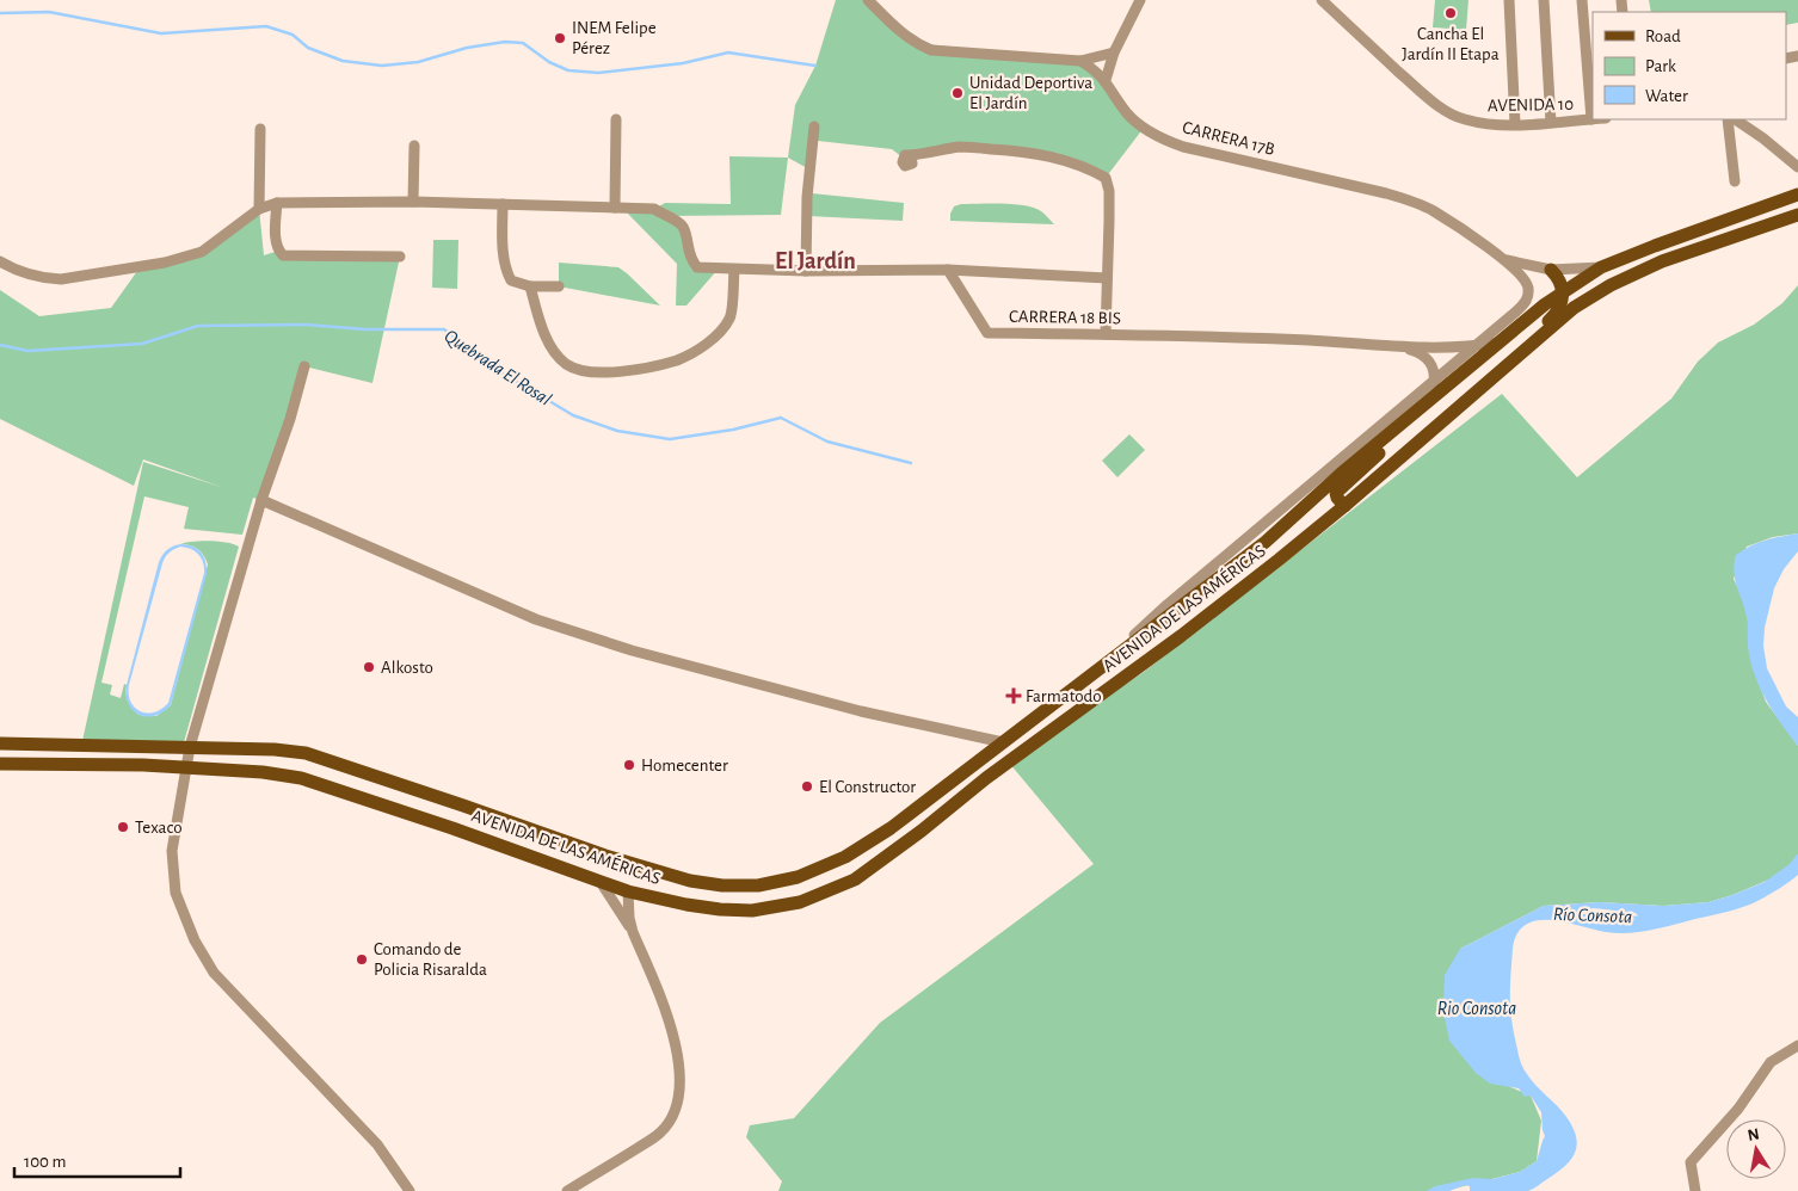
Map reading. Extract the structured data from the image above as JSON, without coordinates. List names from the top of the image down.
{
  "streets": {
    "main road": ["AVENIDA DE LAS AMÉRICAS"],
    "street": ["AVENIDA 10", "CARRERA 17B", "CARRERA 18 BIS"]
  },
  "crossings": [
    ["CARRERA 17B", "CARRERA 18 BIS"],
    ["CARRERA 17B", "AVENIDA DE LAS AMÉRICAS"],
    ["CARRERA 18 BIS", "AVENIDA DE LAS AMÉRICAS"]
  ],
  "districts": ["El Jardín"],
  "water": ["Quebrada El Rosal", "Río Consota", "Rio Consota"],
  "places": {
    "other": [
      "Cancha El Jardín II Etapa",
      "INEM Felipe Pérez",
      "Unidad Deportiva El Jardín",
      "Alkosto",
      "Homecenter",
      "El Constructor",
      "Texaco",
      "Comando de Policia Risaralda"
    ],
    "health": ["Farmatodo"]
  },
  "legend": ["Road", "Park", "Water"],
  "scale_bar": "100 m",
  "north": "top"
}
